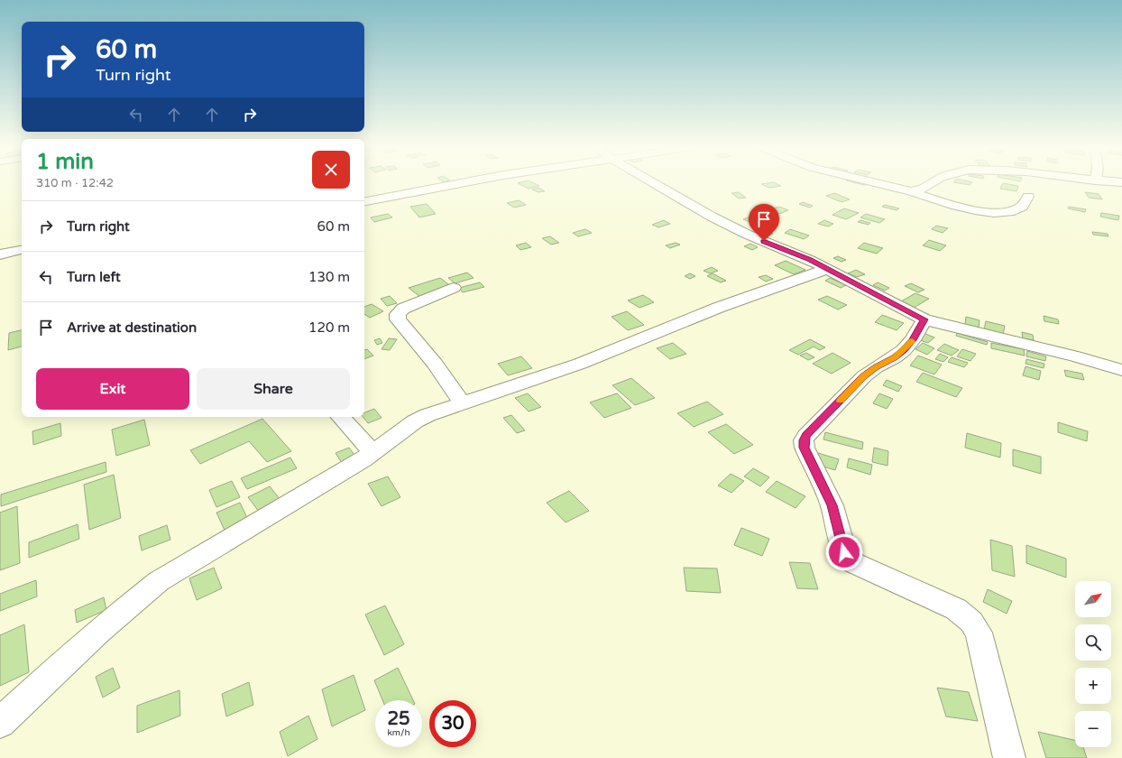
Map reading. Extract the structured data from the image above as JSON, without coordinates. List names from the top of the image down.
{
  "north": "top right",
  "page": {
    "turn": ["60 m", "Turn right"],
    "heading": ["1 min", "310 m · 12:42"],
    "list": [
      {
        "name": "Turn right",
        "value": "60 m"
      },
      {
        "name": "Turn left",
        "value": "130 m"
      },
      {
        "name": "Arrive at destination",
        "value": "120 m"
      }
    ],
    "buttons": ["Exit", "Share"],
    "map_buttons": ["+", "−"],
    "speed": "25 km/h",
    "limit": "30"
  }
}
